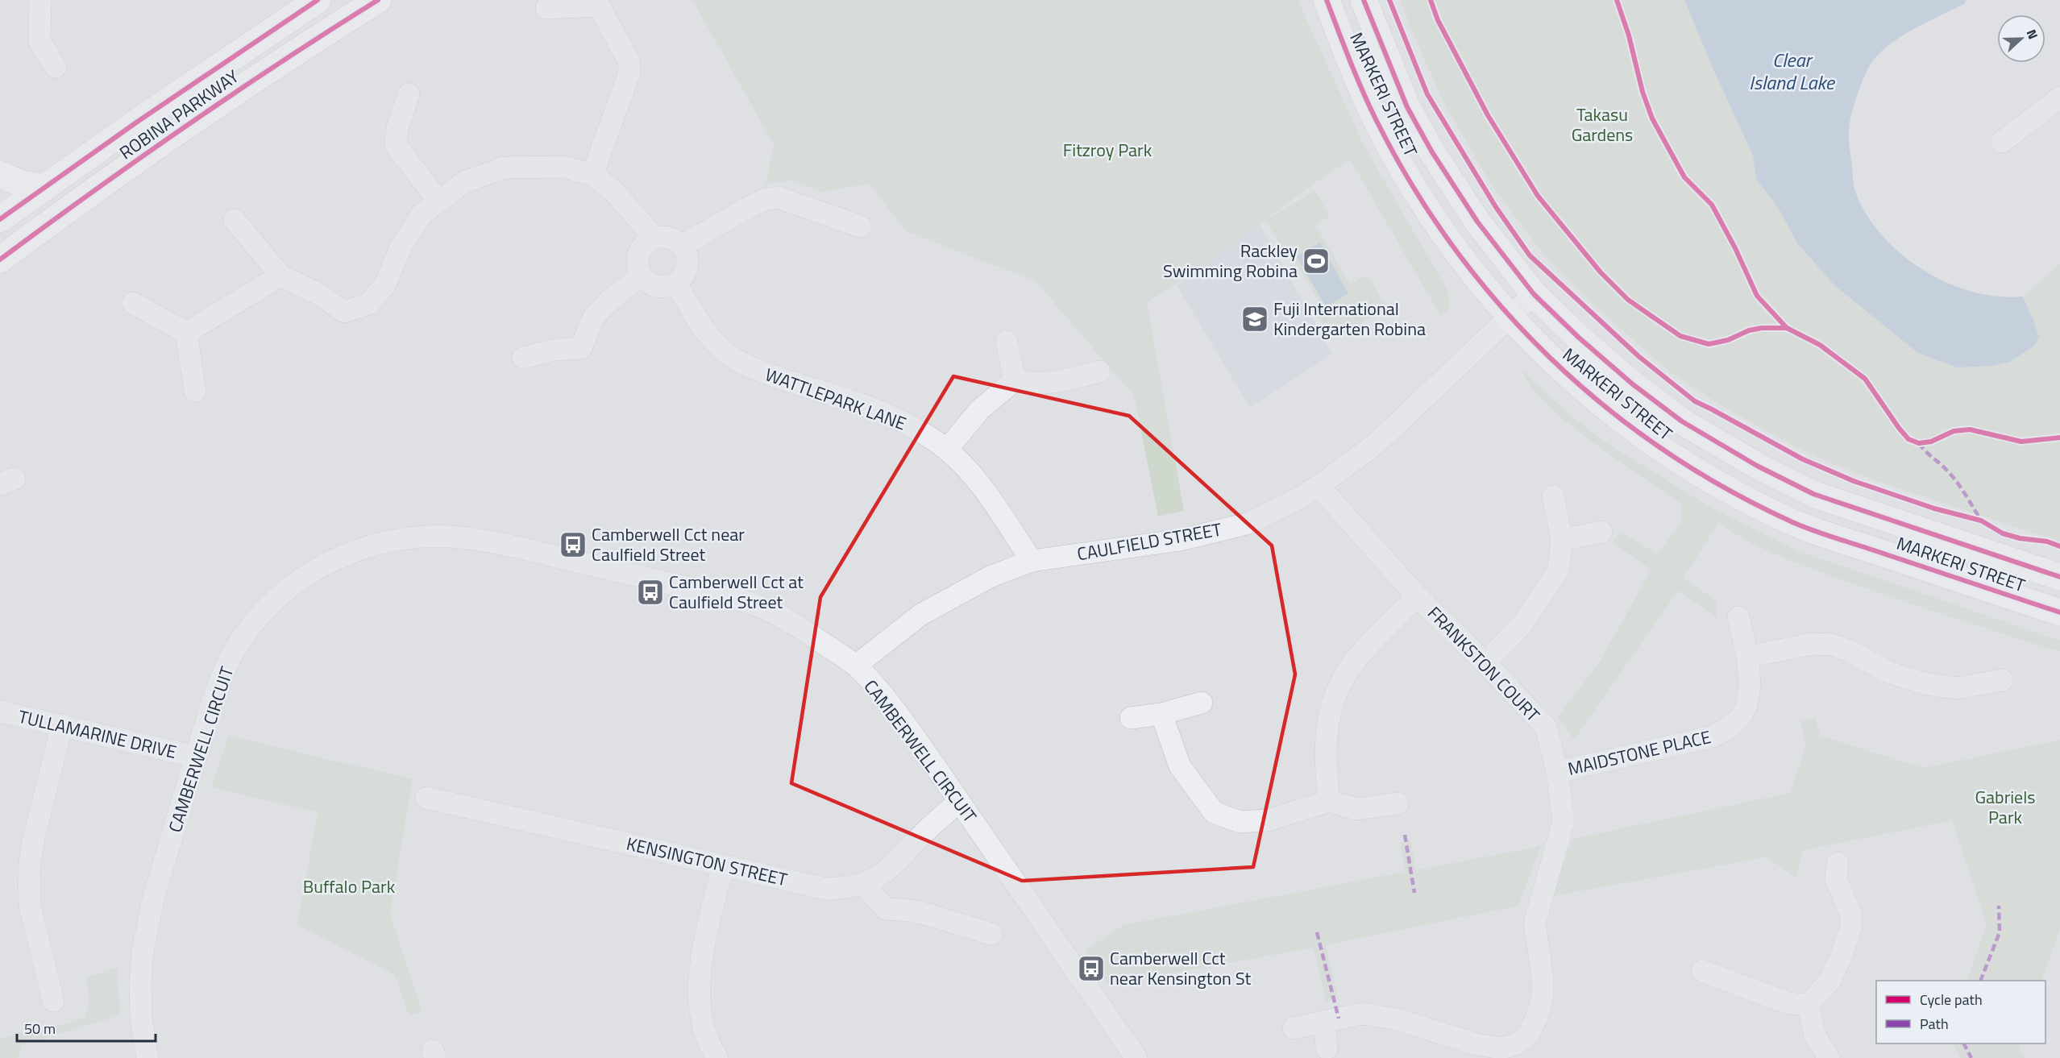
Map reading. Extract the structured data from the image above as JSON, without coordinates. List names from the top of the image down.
{
  "streets": {
    "main road": ["MARKERI STREET", "ROBINA PARKWAY"],
    "street": [
      "WATTLEPARK LANE",
      "CAULFIELD STREET",
      "FRANKSTON COURT",
      "TULLAMARINE DRIVE",
      "CAMBERWELL CIRCUIT",
      "MAIDSTONE PLACE",
      "KENSINGTON STREET"
    ]
  },
  "crossings": [
    ["MARKERI STREET", "CAULFIELD STREET"],
    ["WATTLEPARK LANE", "CAULFIELD STREET"],
    ["CAULFIELD STREET", "FRANKSTON COURT"],
    ["CAULFIELD STREET", "CAMBERWELL CIRCUIT"],
    ["FRANKSTON COURT", "MAIDSTONE PLACE"],
    ["TULLAMARINE DRIVE", "CAMBERWELL CIRCUIT"],
    ["CAMBERWELL CIRCUIT", "KENSINGTON STREET"]
  ],
  "water": ["Clear Island Lake"],
  "parks": [
    "Takasu Gardens",
    "Fitzroy Park",
    "Gabriels Park",
    "Buffalo Park"
  ],
  "places": {
    "sports": ["Rackley Swimming Robina"],
    "school or university": ["Fuji International Kindergarten Robina"],
    "bus stop": ["Camberwell Cct near Caulfield Street", "Camberwell Cct at Caulfield Street", "Camberwell Cct near Kensington St"]
  },
  "legend": ["Cycle path", "Path"],
  "scale_bar": "50 m",
  "north": "right"
}
